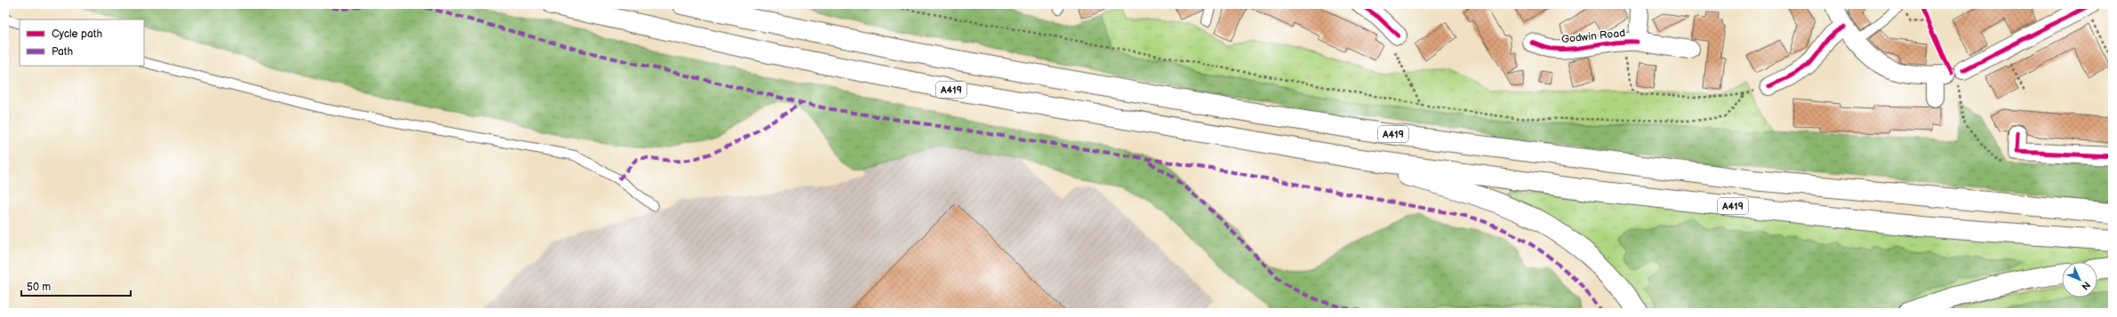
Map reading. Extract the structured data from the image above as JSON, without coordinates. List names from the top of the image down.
{
  "streets": {
    "highway": ["A419"],
    "street": ["Godwin Road"]
  },
  "legend": ["Cycle path", "Path"],
  "scale_bar": "50 m",
  "north": "bottom right"
}
